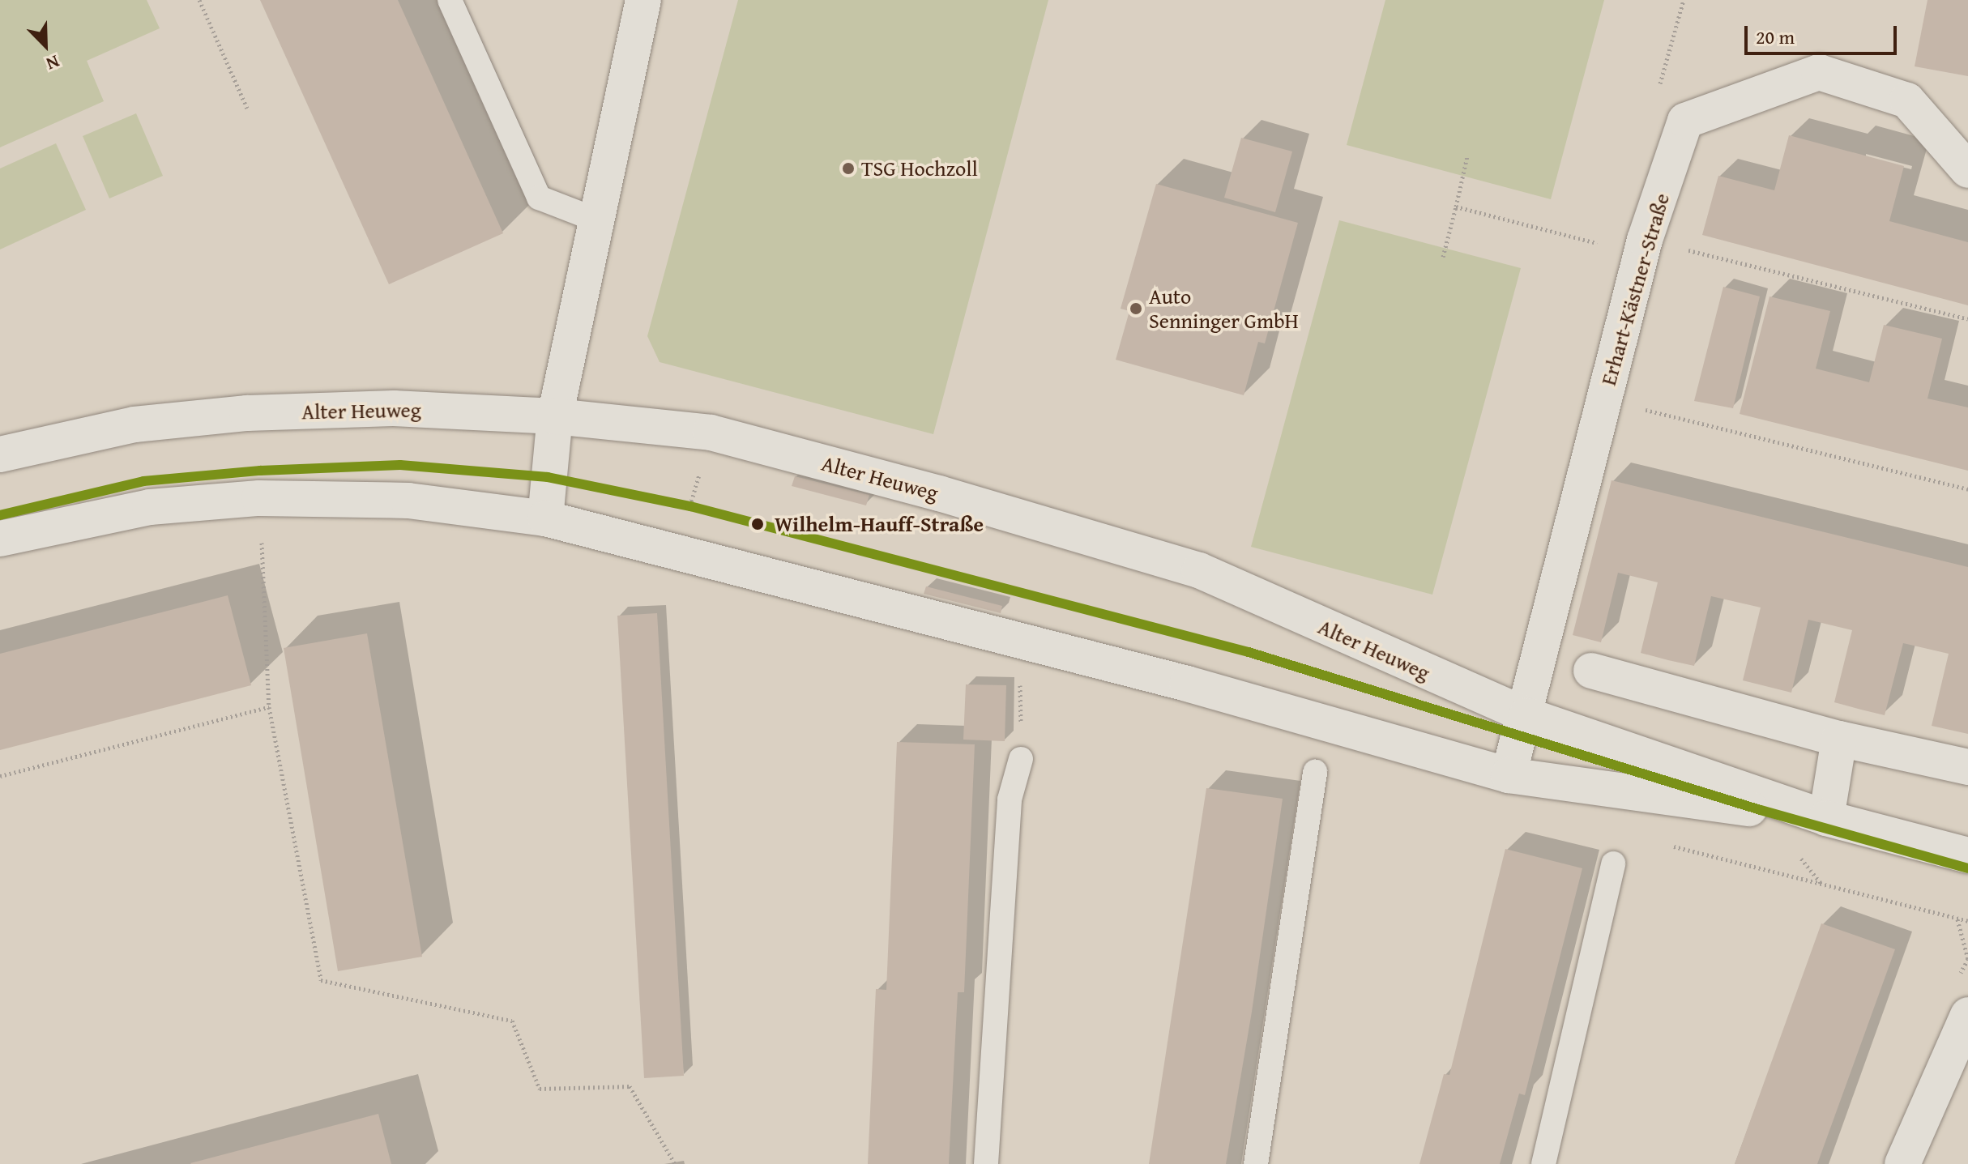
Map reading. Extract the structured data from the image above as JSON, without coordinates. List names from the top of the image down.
{
  "streets": {
    "street": ["Erhart-Kästner-Straße", "Alter Heuweg"]
  },
  "crossings": [
    ["Erhart-Kästner-Straße", "Alter Heuweg"]
  ],
  "places": ["TSG Hochzoll", "Auto Senninger GmbH", "Wilhelm-Hauff-Straße"],
  "scale_bar": "20 m",
  "north": "bottom right"
}
